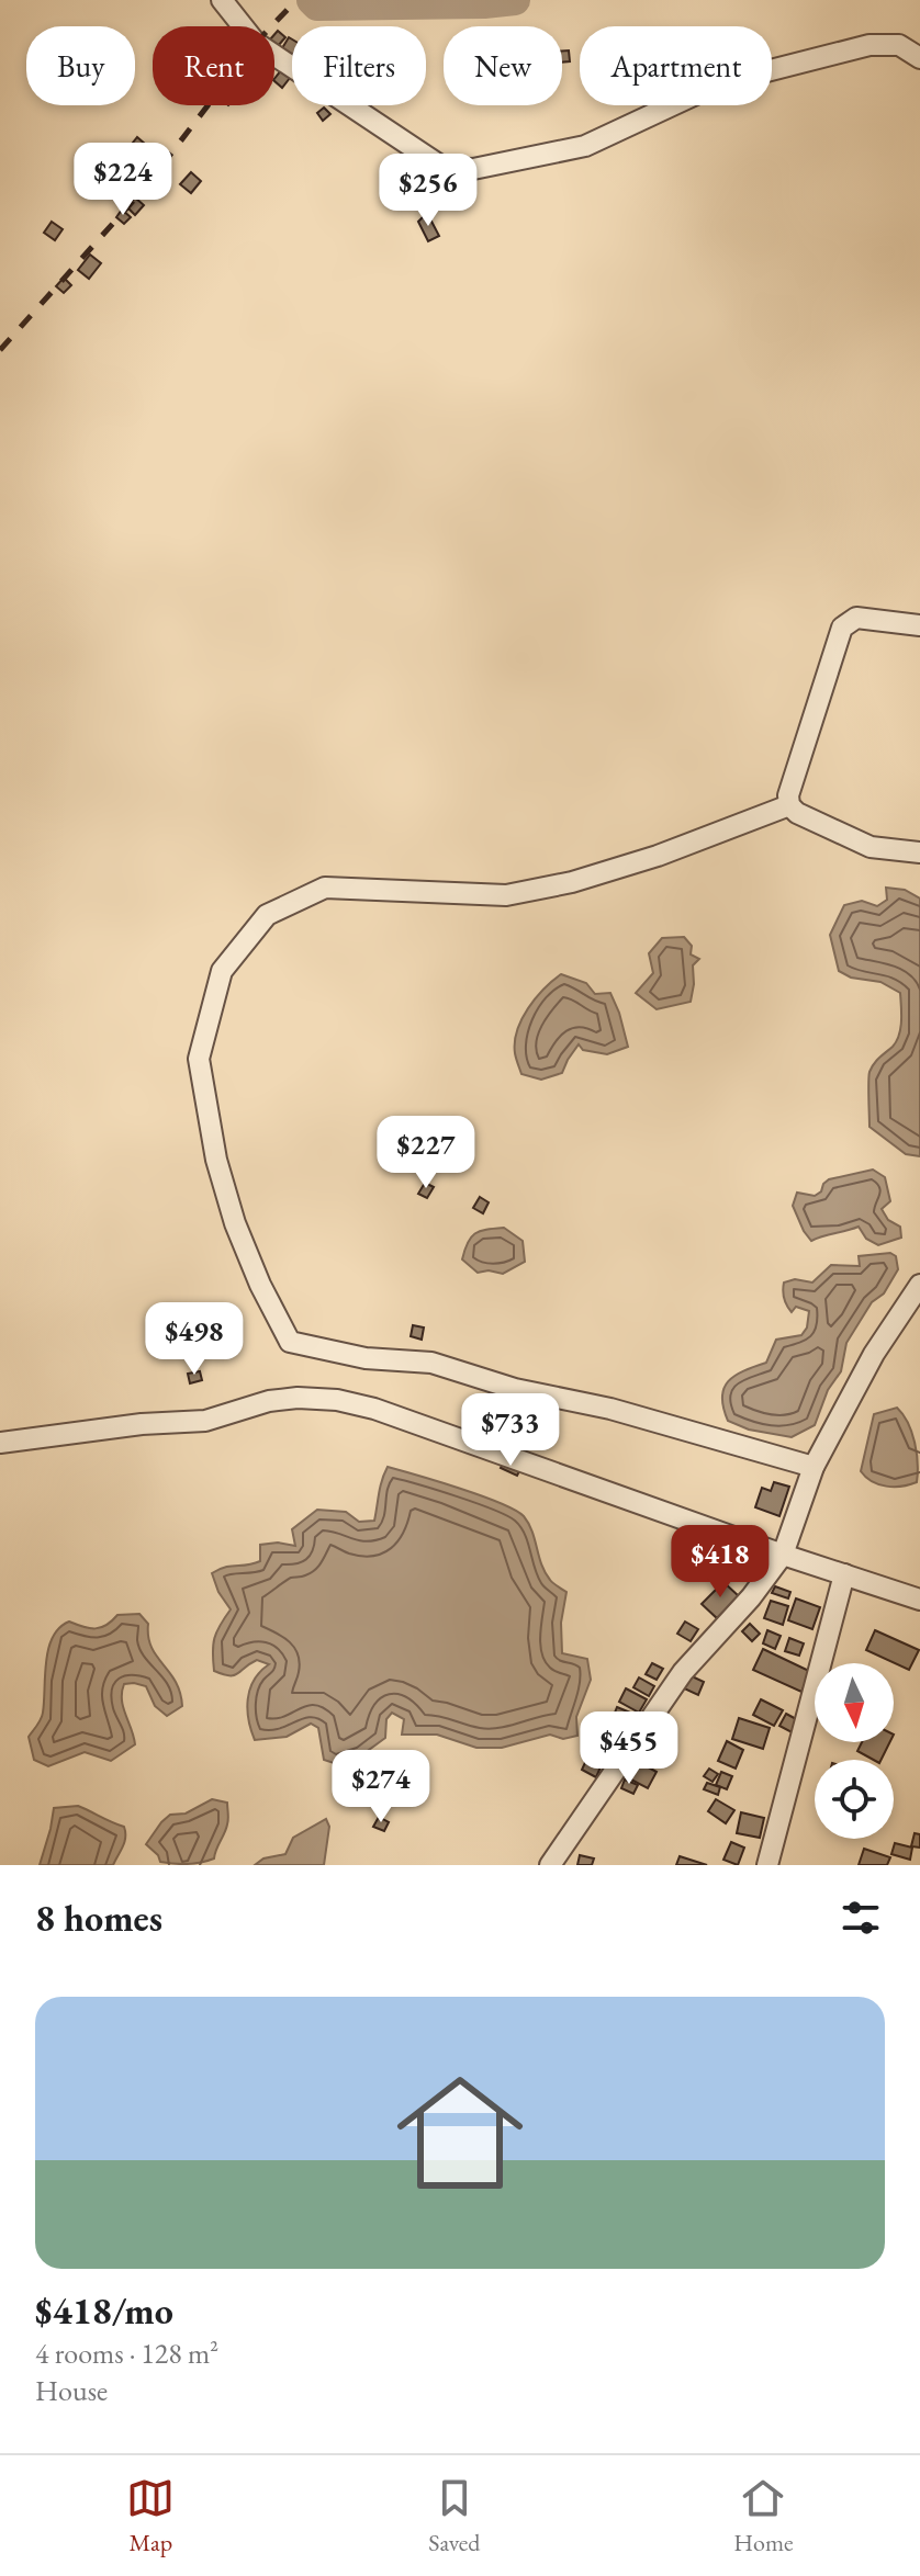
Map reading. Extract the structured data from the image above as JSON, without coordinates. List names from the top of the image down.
{
  "north": "bottom",
  "page": {
    "chip": [
      "Buy",
      "Rent",
      "Filters",
      "New",
      "Apartment"
    ],
    "price": [
      "$224",
      "$256",
      "$227",
      "$498",
      "$733",
      "$418",
      "$455",
      "$274"
    ],
    "heading": "8 homes",
    "list": [
      {
        "name": "$418/mo",
        "note": "4 rooms · 128 m² · House"
      }
    ],
    "tabs": ["Map", "Saved", "Home"]
  }
}
